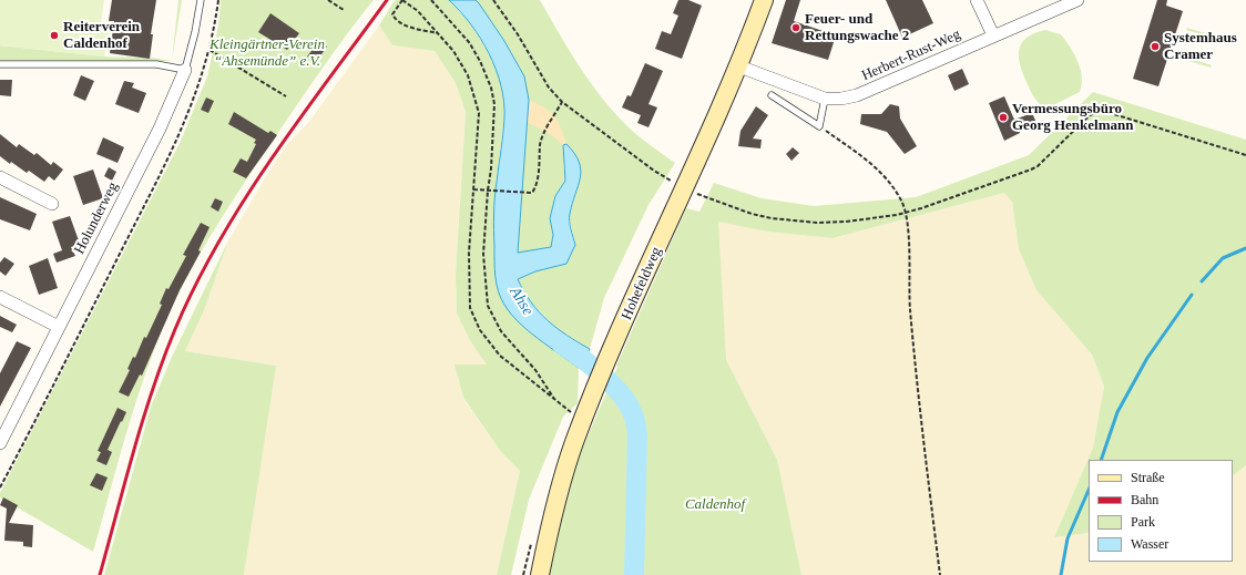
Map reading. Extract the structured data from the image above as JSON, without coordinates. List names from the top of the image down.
{
  "streets": {
    "main road": ["Hohefeldweg"],
    "street": ["Herbert-Rust-Weg", "Holunderweg"]
  },
  "crossings": [
    ["Herbert-Rust-Weg", "Hohefeldweg"]
  ],
  "water": ["Ahse"],
  "parks": ["Kleingärtner-Verein “Ahsemünde” e.V.", "Caldenhof"],
  "places": [
    "Feuer- und Rettungswache 2",
    "Reiterverein Caldenhof",
    "Systemhaus Cramer",
    "Vermessungsbüro Georg Henkelmann"
  ],
  "legend": [
    "Straße",
    "Bahn",
    "Park",
    "Wasser"
  ]
}
